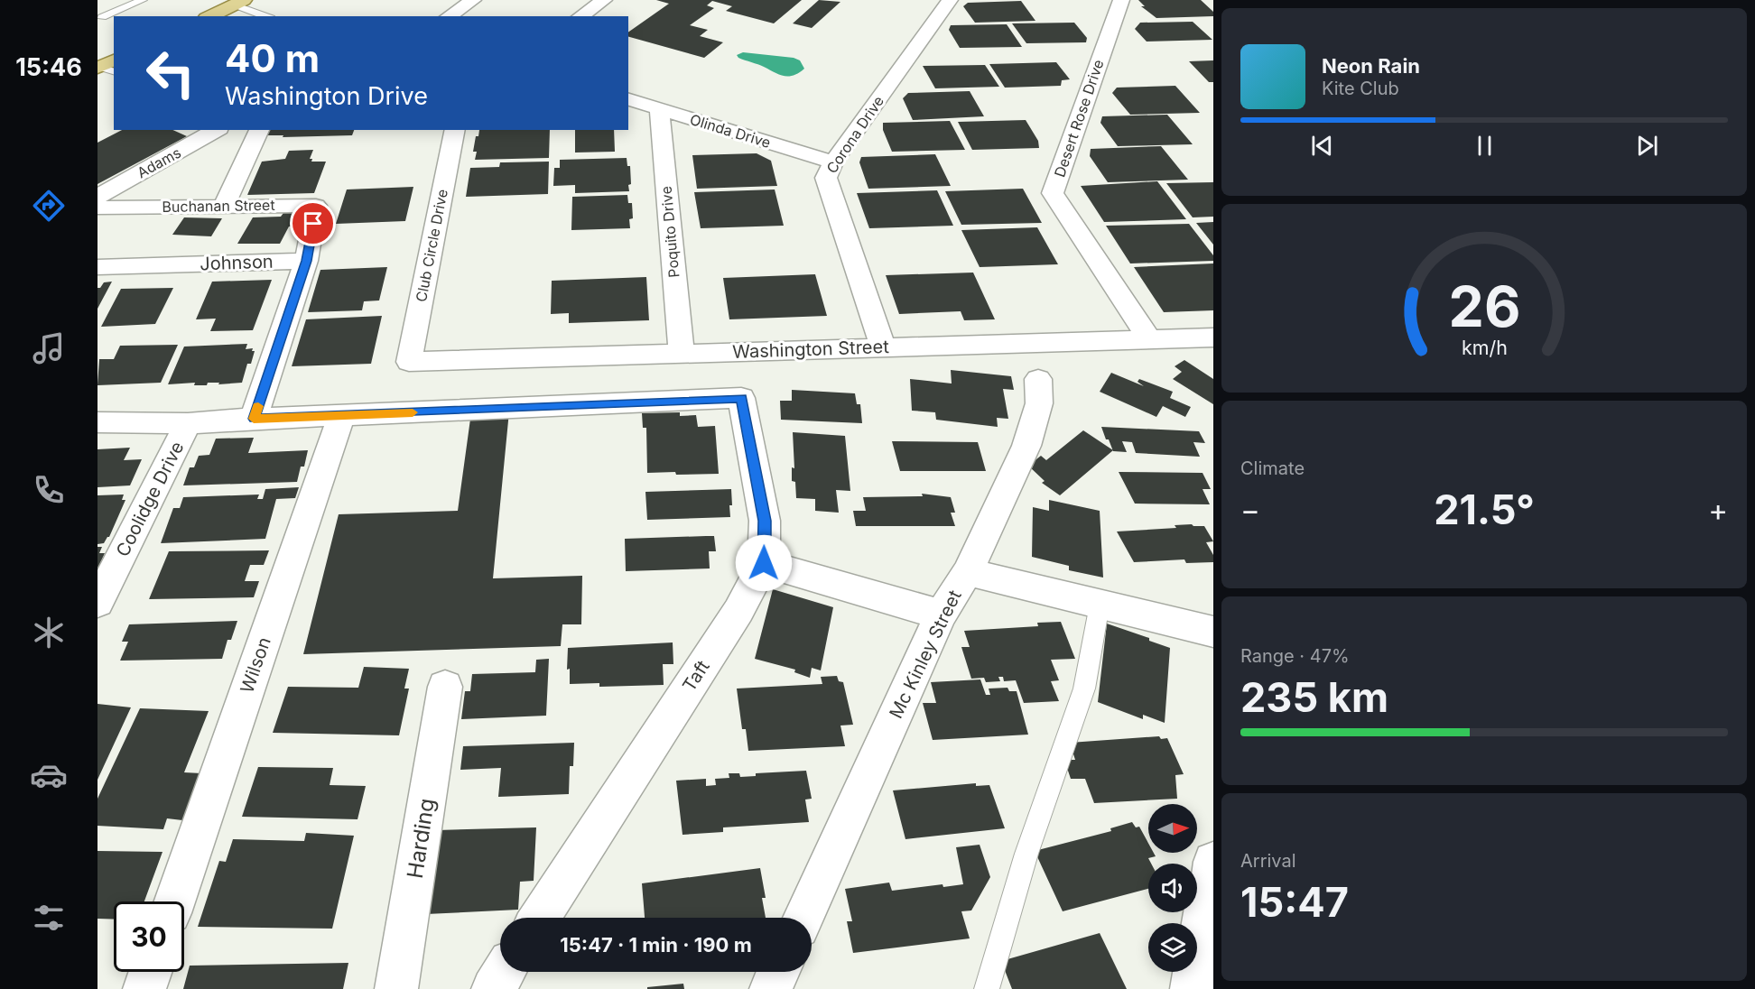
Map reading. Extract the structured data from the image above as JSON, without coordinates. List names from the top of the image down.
{
  "streets": {
    "street": [
      "Desert Rose Drive",
      "Olinda Drive",
      "Corona Drive",
      "Adams",
      "Buchanan Street",
      "Poquito Drive",
      "Club Circle Drive",
      "Johnson",
      "Washington Street",
      "Coolidge Drive",
      "Mc Kinley Street",
      "Wilson",
      "Taft",
      "Harding"
    ]
  },
  "crossings": [
    ["Desert Rose Drive", "Washington Street"],
    ["Olinda Drive", "Corona Drive"],
    ["Olinda Drive", "Poquito Drive"],
    ["Corona Drive", "Washington Street"],
    ["Buchanan Street", "Johnson"],
    ["Poquito Drive", "Washington Street"],
    ["Club Circle Drive", "Washington Street"],
    ["Wilson", "Taft"]
  ],
  "north": "right",
  "page": {
    "tabs": "15:46",
    "turn": ["40 m", "Washington Drive"],
    "song": ["Neon Rain", "Kite Club"],
    "tile": [
      "Climate",
      ["Range · 47%", "235 km"],
      ["Arrival", "15:47"]
    ],
    "heat": ["−", "21.5°", "+"],
    "limit": "30",
    "trip": "15:47 · 1 min · 190 m",
    "gauge": ["26", "km/h"]
  }
}
